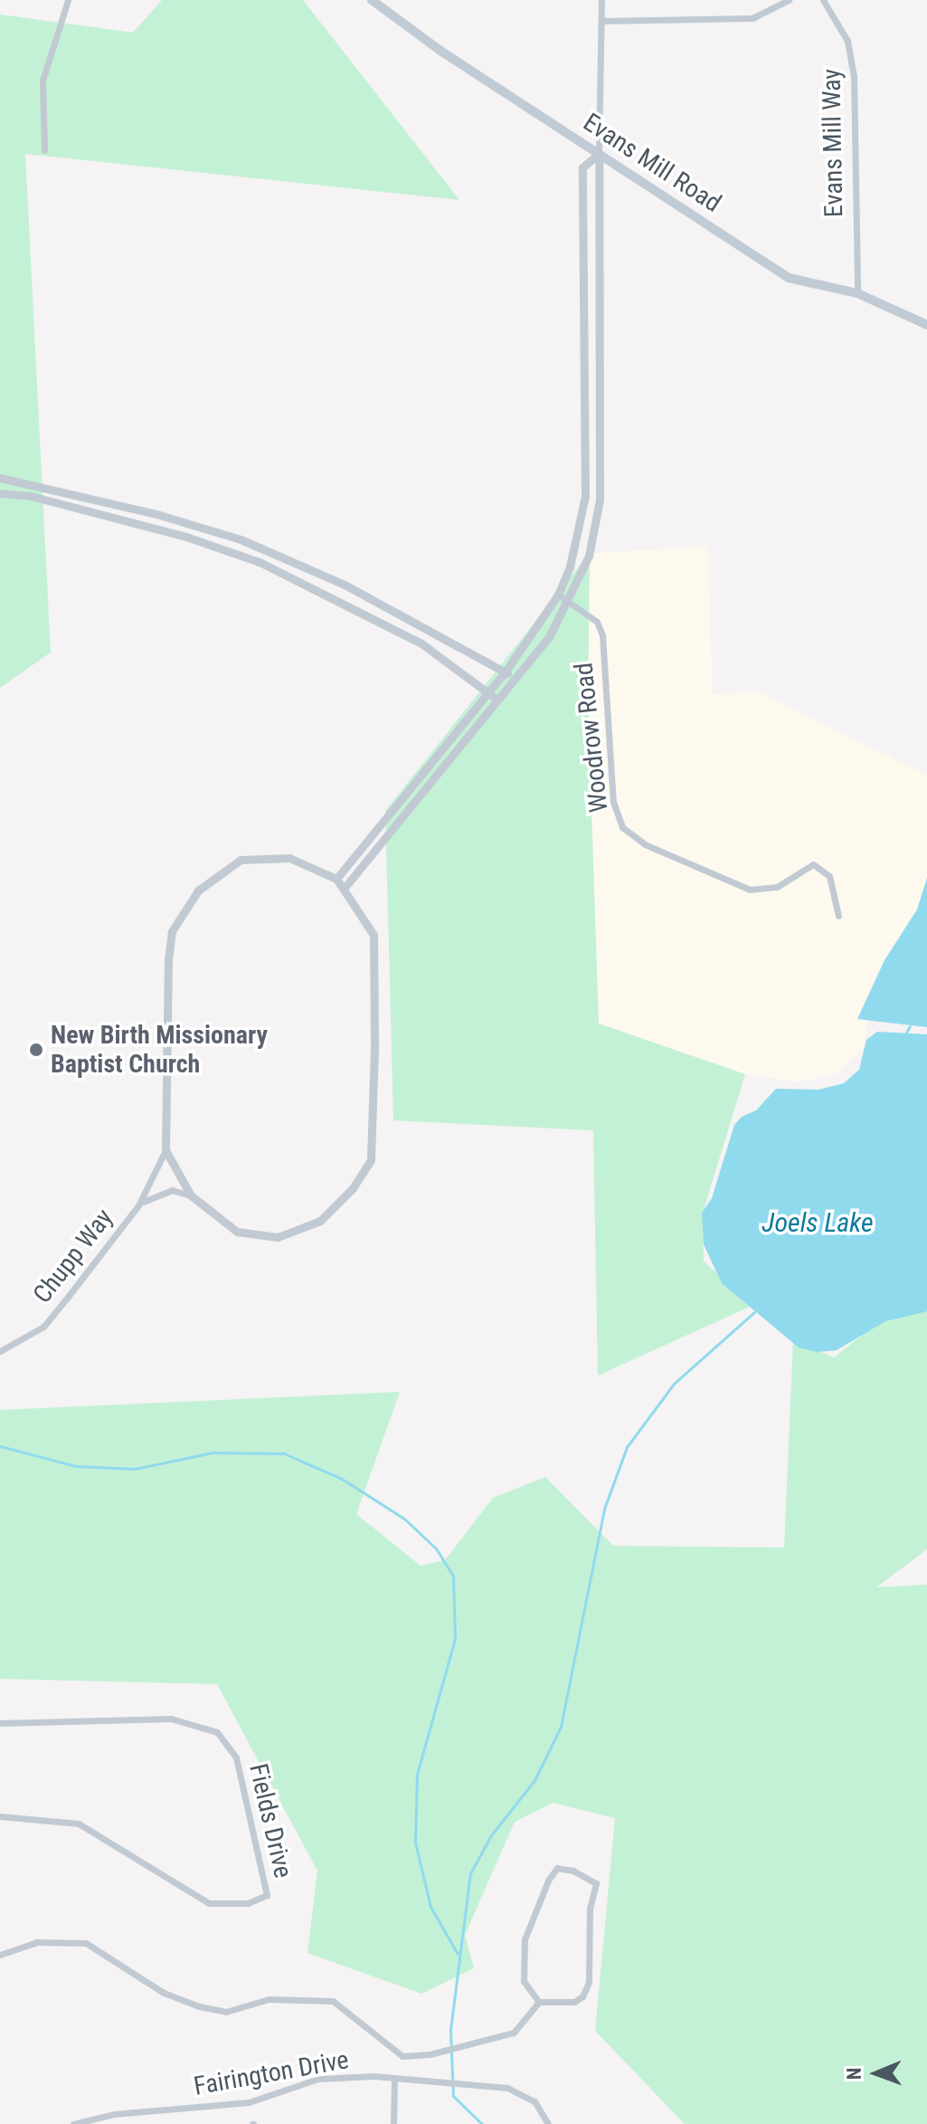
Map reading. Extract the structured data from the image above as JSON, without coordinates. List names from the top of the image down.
{
  "streets": {
    "main road": ["Evans Mill Road"],
    "street": [
      "Evans Mill Way",
      "Woodrow Road",
      "Chupp Way",
      "Fields Drive",
      "Fairington Drive"
    ]
  },
  "crossings": [
    ["Evans Mill Way", "Evans Mill Road"],
    ["Evans Mill Road", "Woodrow Road"]
  ],
  "water": ["Joels Lake"],
  "places": ["New Birth Missionary Baptist Church"],
  "north": "left"
}
